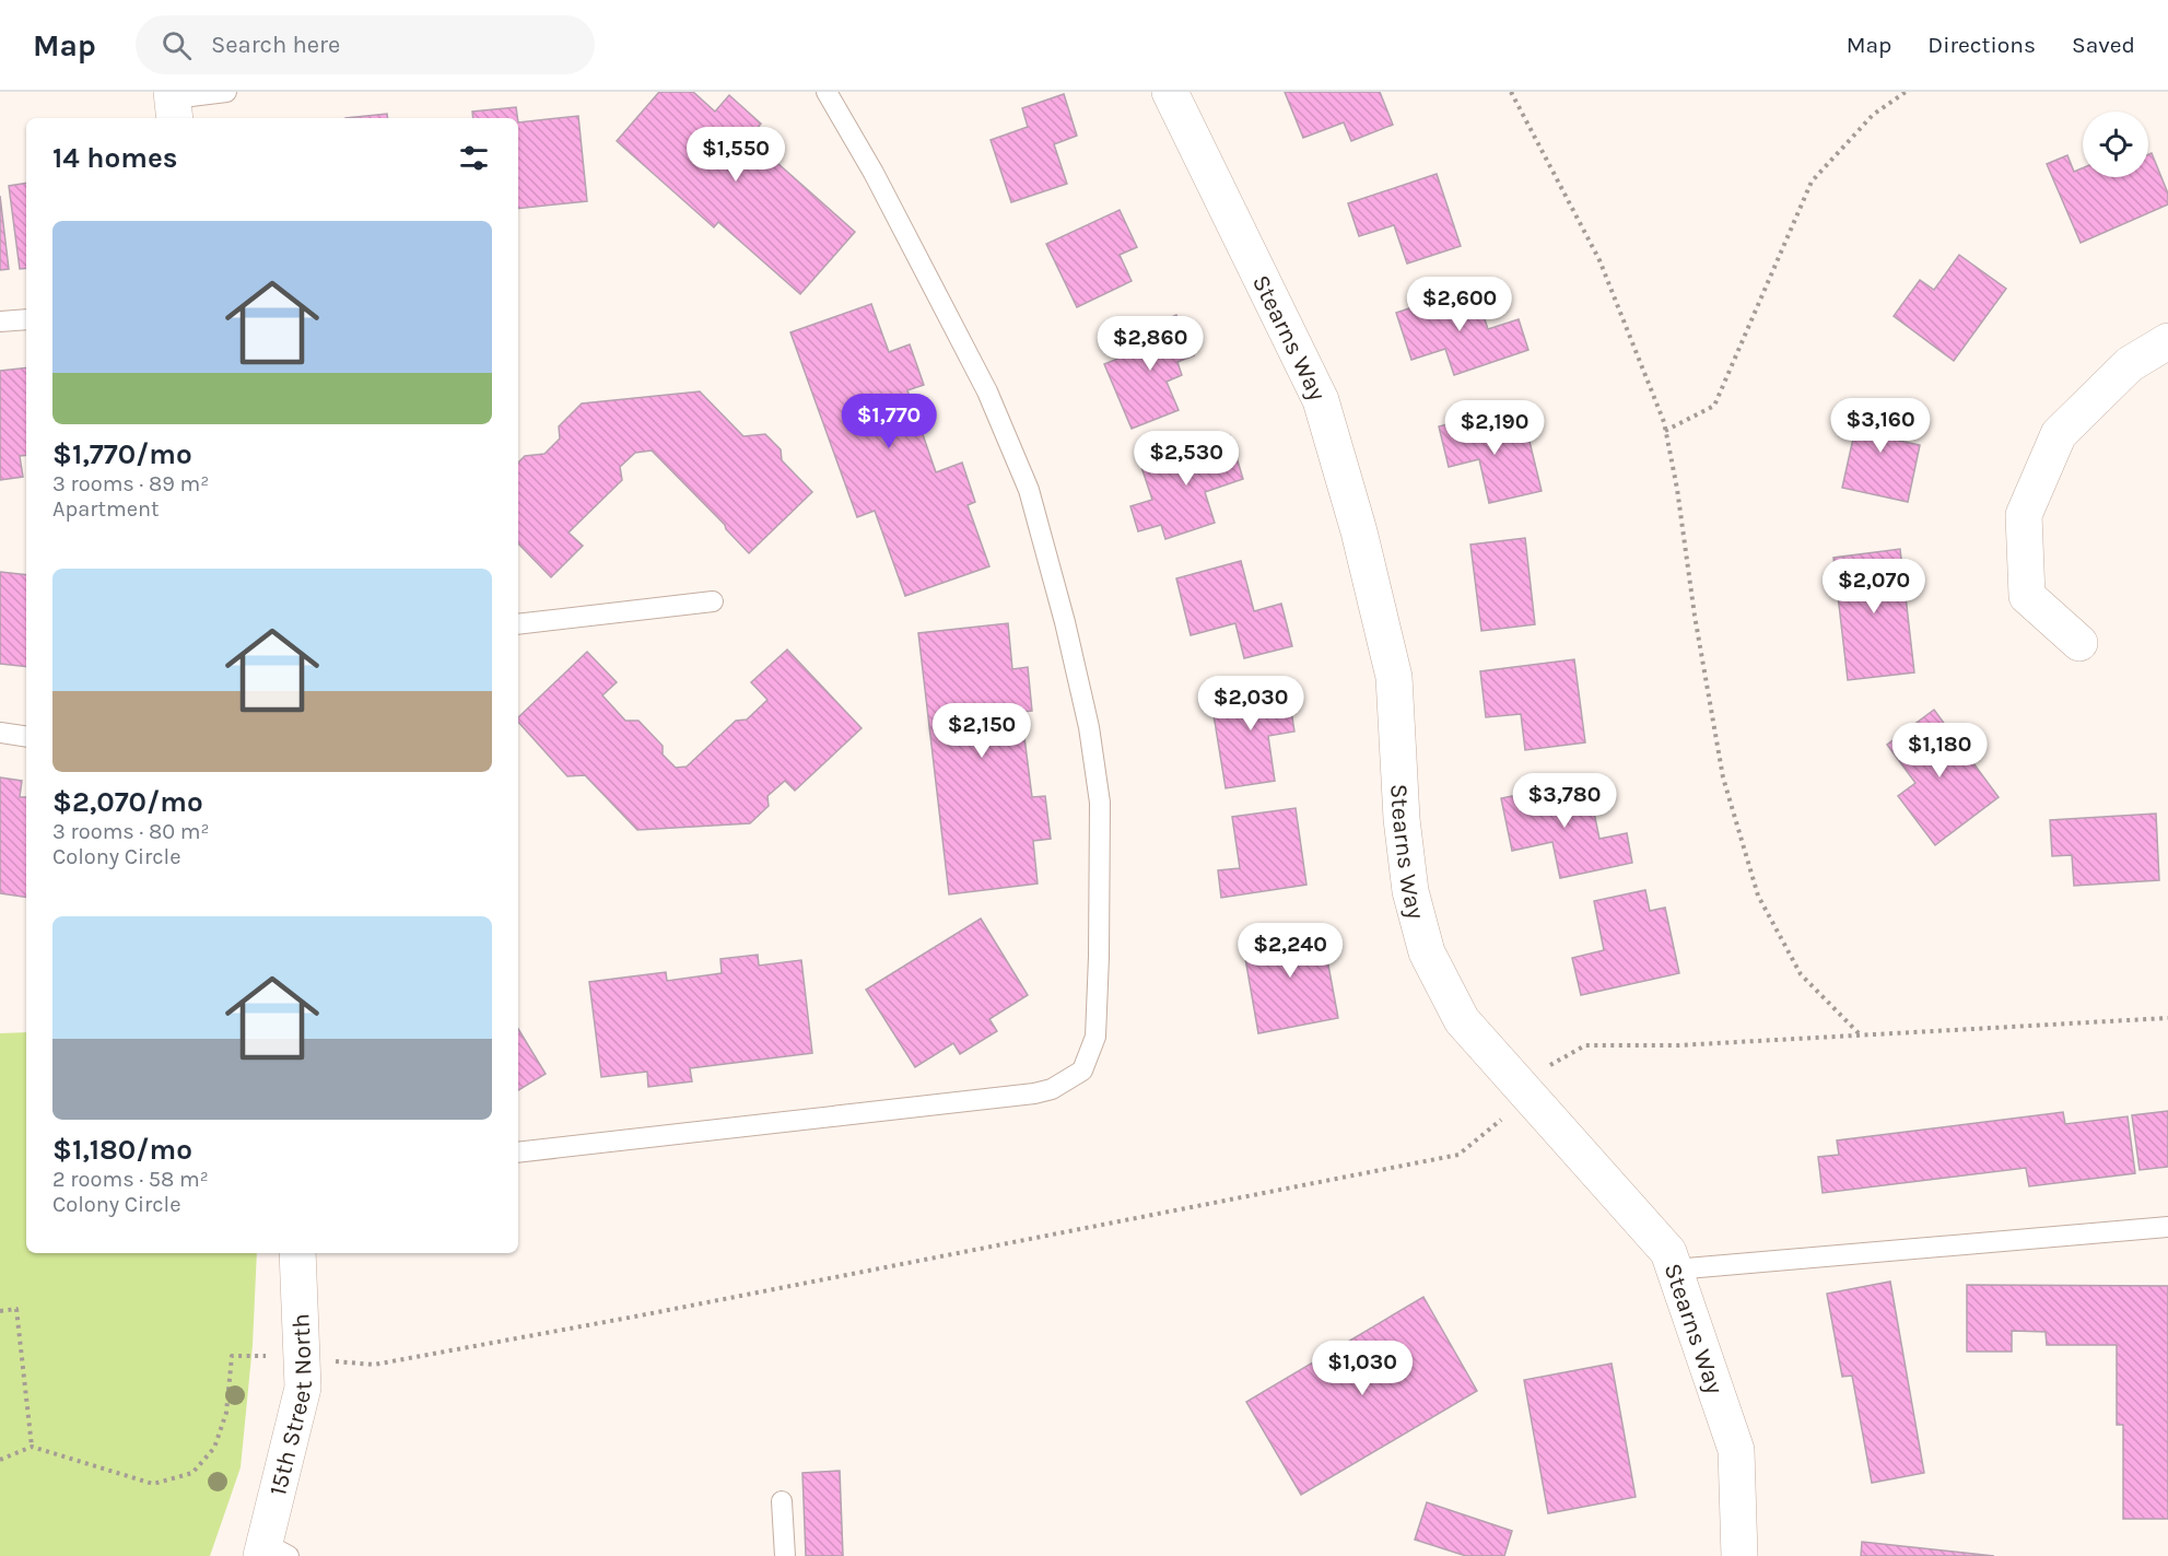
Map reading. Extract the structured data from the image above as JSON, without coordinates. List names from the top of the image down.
{
  "streets": {
    "street": ["Stearns Way", "15th Street North"]
  },
  "page": {
    "header": "Map",
    "search": "Search here",
    "nav": ["Map", "Directions", "Saved"],
    "heading": "14 homes",
    "price": [
      "$1,550",
      "$2,600",
      "$2,860",
      "$1,770",
      "$3,160",
      "$2,190",
      "$2,530",
      "$2,070",
      "$2,030",
      "$2,150",
      "$1,180",
      "$3,780",
      "$2,240",
      "$1,030"
    ],
    "list": [
      {
        "name": "$1,770/mo",
        "note": "3 rooms · 89 m² · Apartment"
      },
      {
        "name": "$2,070/mo",
        "note": "3 rooms · 80 m² · Colony Circle"
      },
      {
        "name": "$1,180/mo",
        "note": "2 rooms · 58 m² · Colony Circle"
      }
    ]
  }
}
